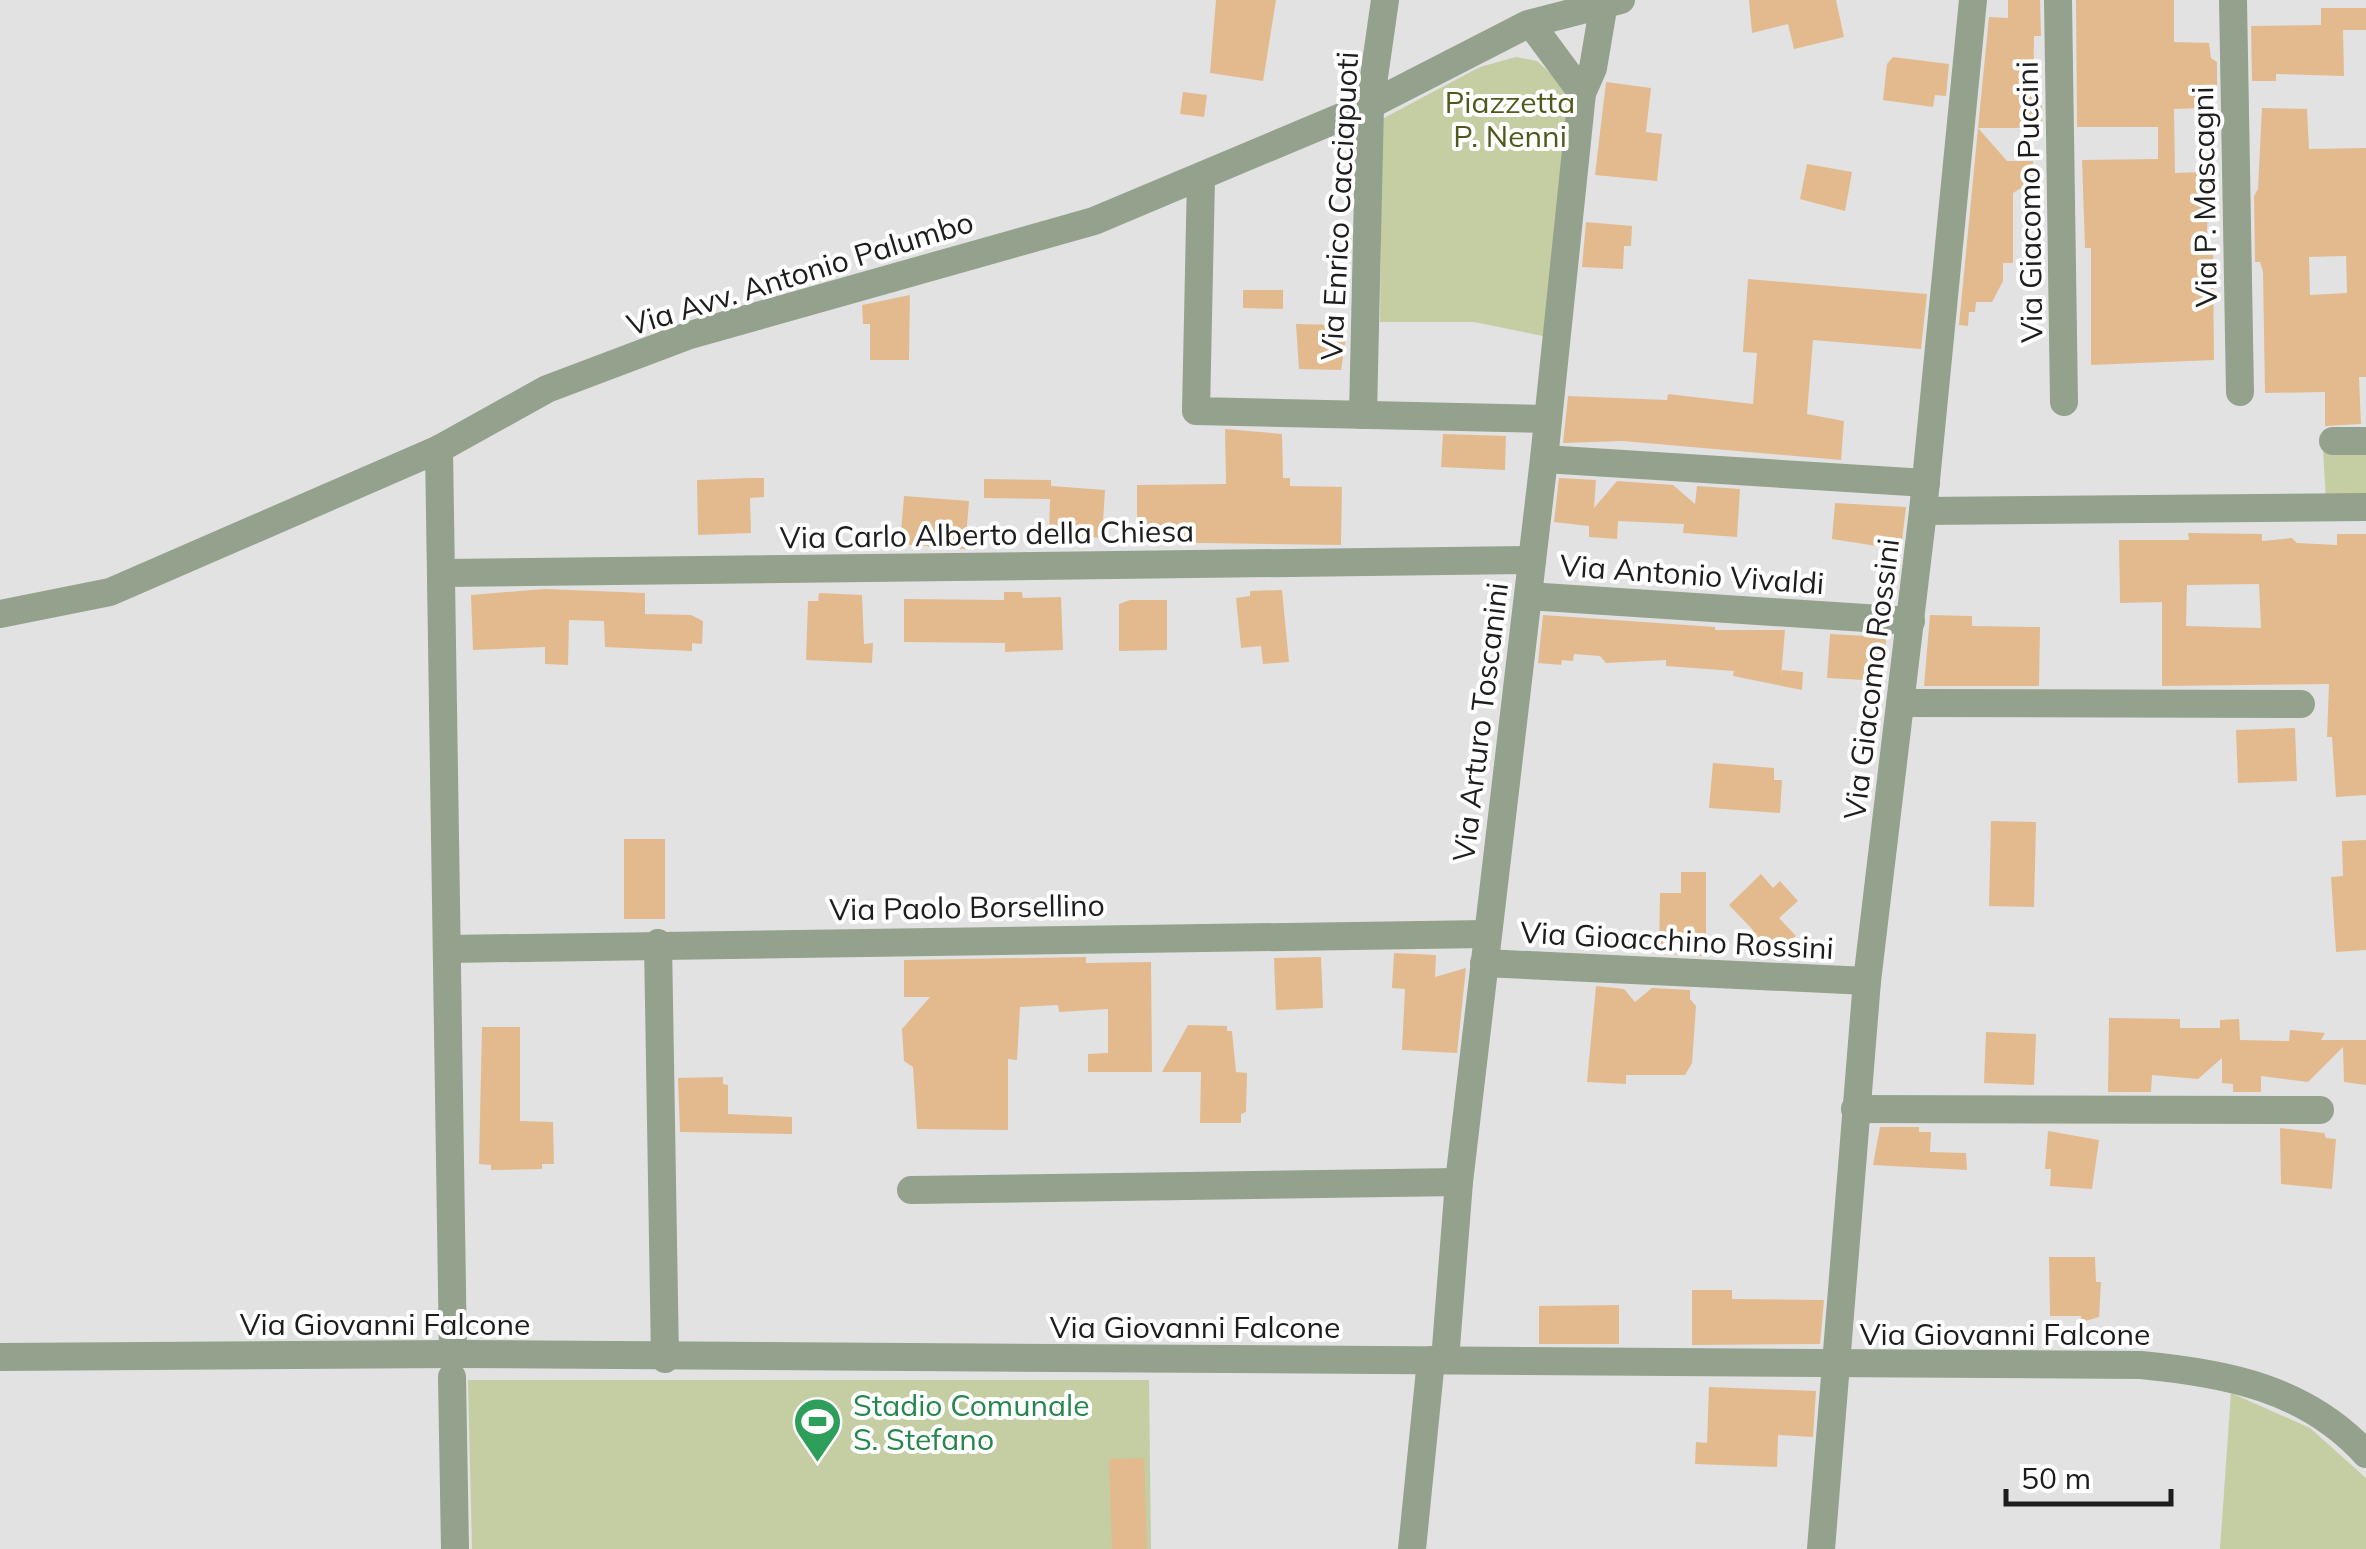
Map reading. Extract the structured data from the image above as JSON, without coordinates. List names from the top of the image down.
{
  "streets": {
    "street": [
      "Via P. Mascagni",
      "Via Giacomo Puccini",
      "Via Enrico Cacciapuoti",
      "Via Avv. Antonio Palumbo",
      "Via Carlo Alberto della Chiesa",
      "Via Antonio Vivaldi",
      "Via Giacomo Rossini",
      "Via Arturo Toscanini",
      "Via Paolo Borsellino",
      "Via Gioacchino Rossini",
      "Via Giovanni Falcone"
    ]
  },
  "crossings": [
    ["Via Enrico Cacciapuoti", "Via Avv. Antonio Palumbo"],
    ["Via Avv. Antonio Palumbo", "Via Arturo Toscanini"],
    ["Via Carlo Alberto della Chiesa", "Via Arturo Toscanini"],
    ["Via Antonio Vivaldi", "Via Giacomo Rossini"],
    ["Via Antonio Vivaldi", "Via Arturo Toscanini"],
    ["Via Giacomo Rossini", "Via Gioacchino Rossini"],
    ["Via Giacomo Rossini", "Via Giovanni Falcone"],
    ["Via Arturo Toscanini", "Via Paolo Borsellino"],
    ["Via Arturo Toscanini", "Via Gioacchino Rossini"],
    ["Via Arturo Toscanini", "Via Giovanni Falcone"]
  ],
  "parks": ["Piazzetta P. Nenni"],
  "places": {
    "sports": ["Stadio Comunale S. Stefano"]
  },
  "scale_bar": "50 m"
}
